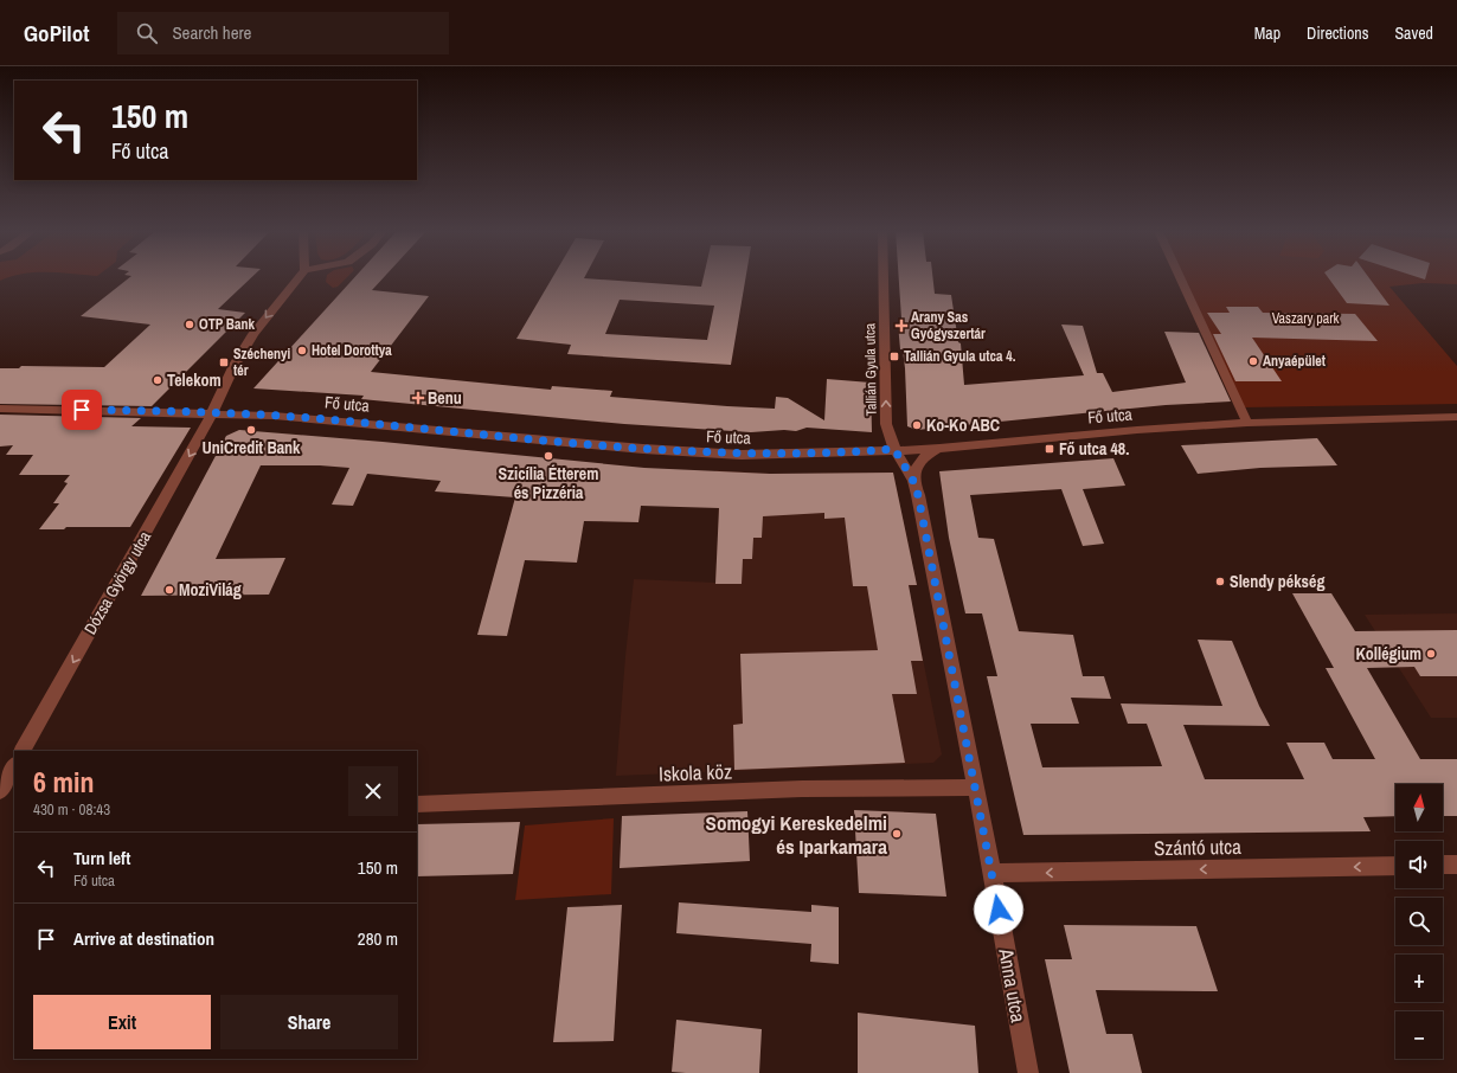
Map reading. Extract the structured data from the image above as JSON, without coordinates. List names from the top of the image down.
{
  "streets": {
    "street": [
      "Tallián Gyula utca",
      "Fő utca",
      "Dózsa György utca",
      "Iskola köz",
      "Szántó utca",
      "Anna utca"
    ]
  },
  "crossings": [
    ["Tallián Gyula utca", "Fő utca"],
    ["Tallián Gyula utca", "Anna utca"],
    ["Fő utca", "Dózsa György utca"],
    ["Fő utca", "Anna utca"],
    ["Iskola köz", "Anna utca"],
    ["Szántó utca", "Anna utca"]
  ],
  "one_way": ["Tallián Gyula utca", "Dózsa György utca", "Szántó utca"],
  "parks": ["Vaszary park"],
  "places": {
    "other": [
      "OTP Bank",
      "Hotel Dorottya",
      "Anyaépület",
      "Telekom",
      "Ko-Ko ABC",
      "UniCredit Bank",
      "Szicília Étterem és Pizzéria",
      "Slendy pékség",
      "MoziVilág",
      "Kollégium",
      "Somogyi Kereskedelmi és Iparkamara"
    ],
    "health": ["Arany Sas Gyógyszertár", "Benu"],
    "transit": ["Tallián Gyula utca 4.", "Széchenyi tér", "Fő utca 48."]
  },
  "north": "top",
  "page": {
    "header": "GoPilot",
    "search": "Search here",
    "nav": ["Map", "Directions", "Saved"],
    "turn": ["150 m", "Fő utca"],
    "heading": ["6 min", "430 m · 08:43"],
    "map_buttons": ["+", "−"],
    "list": [
      {
        "name": "Turn left",
        "note": "Fő utca",
        "value": "150 m"
      },
      {
        "name": "Arrive at destination",
        "value": "280 m"
      }
    ],
    "buttons": ["Exit", "Share"]
  }
}
